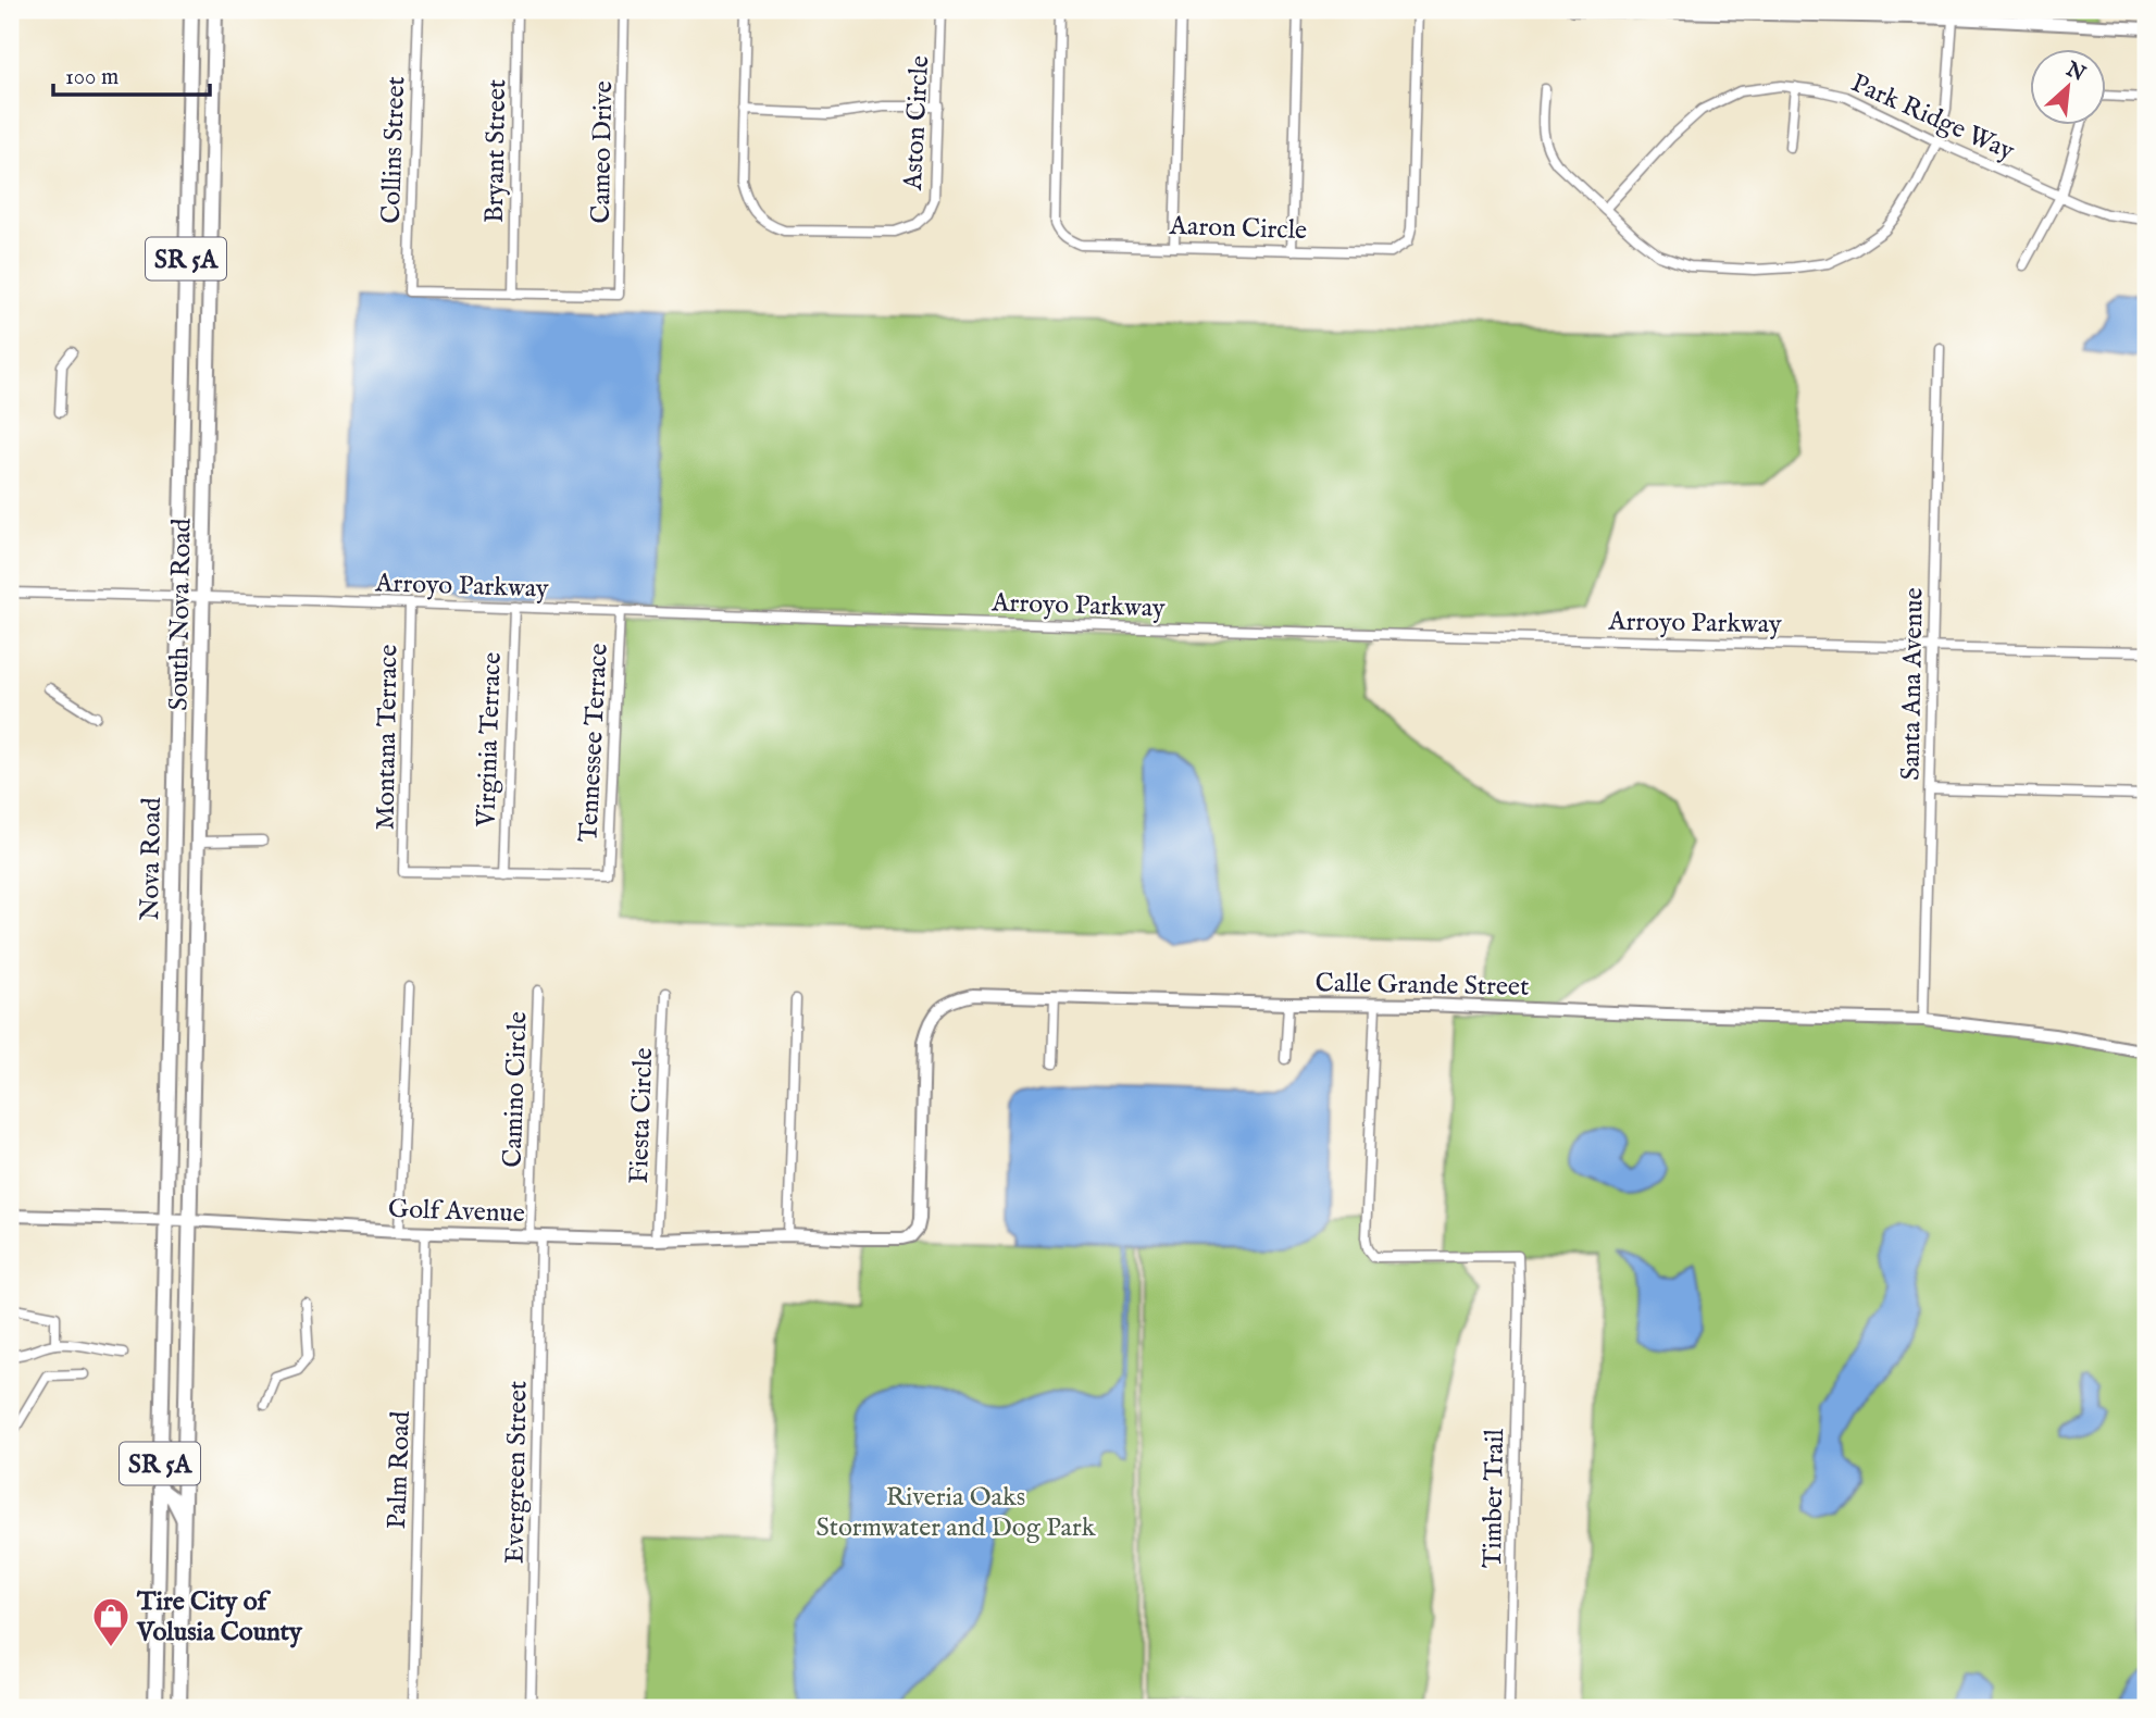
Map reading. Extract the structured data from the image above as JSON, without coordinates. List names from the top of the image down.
{
  "streets": {
    "main road": ["SR 5A", "South Nova Road", "Nova Road"],
    "street": [
      "Park Ridge Way",
      "Aston Circle",
      "Collins Street",
      "Bryant Street",
      "Cameo Drive",
      "Aaron Circle",
      "Arroyo Parkway",
      "Santa Ana Avenue",
      "Montana Terrace",
      "Virginia Terrace",
      "Tennessee Terrace",
      "Calle Grande Street",
      "Camino Circle",
      "Fiesta Circle",
      "Golf Avenue",
      "Palm Road",
      "Evergreen Street",
      "Timber Trail"
    ]
  },
  "crossings": [
    ["Collins Street", "Bryant Street"],
    ["Collins Street", "Cameo Drive"],
    ["Bryant Street", "Cameo Drive"],
    ["SR 5A", "South Nova Road"],
    ["SR 5A", "Golf Avenue"],
    ["Arroyo Parkway", "South Nova Road"],
    ["Arroyo Parkway", "Santa Ana Avenue"],
    ["Arroyo Parkway", "Montana Terrace"],
    ["Arroyo Parkway", "Virginia Terrace"],
    ["Arroyo Parkway", "Tennessee Terrace"],
    ["Arroyo Parkway", "Nova Road"],
    ["South Nova Road", "Golf Avenue"],
    ["Santa Ana Avenue", "Calle Grande Street"],
    ["Montana Terrace", "Virginia Terrace"],
    ["Montana Terrace", "Tennessee Terrace"],
    ["Virginia Terrace", "Tennessee Terrace"],
    ["Nova Road", "Golf Avenue"],
    ["Calle Grande Street", "Golf Avenue"],
    ["Calle Grande Street", "Timber Trail"],
    ["Camino Circle", "Golf Avenue"],
    ["Camino Circle", "Evergreen Street"],
    ["Fiesta Circle", "Golf Avenue"],
    ["Golf Avenue", "Palm Road"],
    ["Golf Avenue", "Evergreen Street"]
  ],
  "parks": ["Riveria Oaks Stormwater and Dog Park"],
  "places": {
    "shop": ["Tire City of Volusia County"]
  },
  "scale_bar": "100 m",
  "north": "top right"
}
